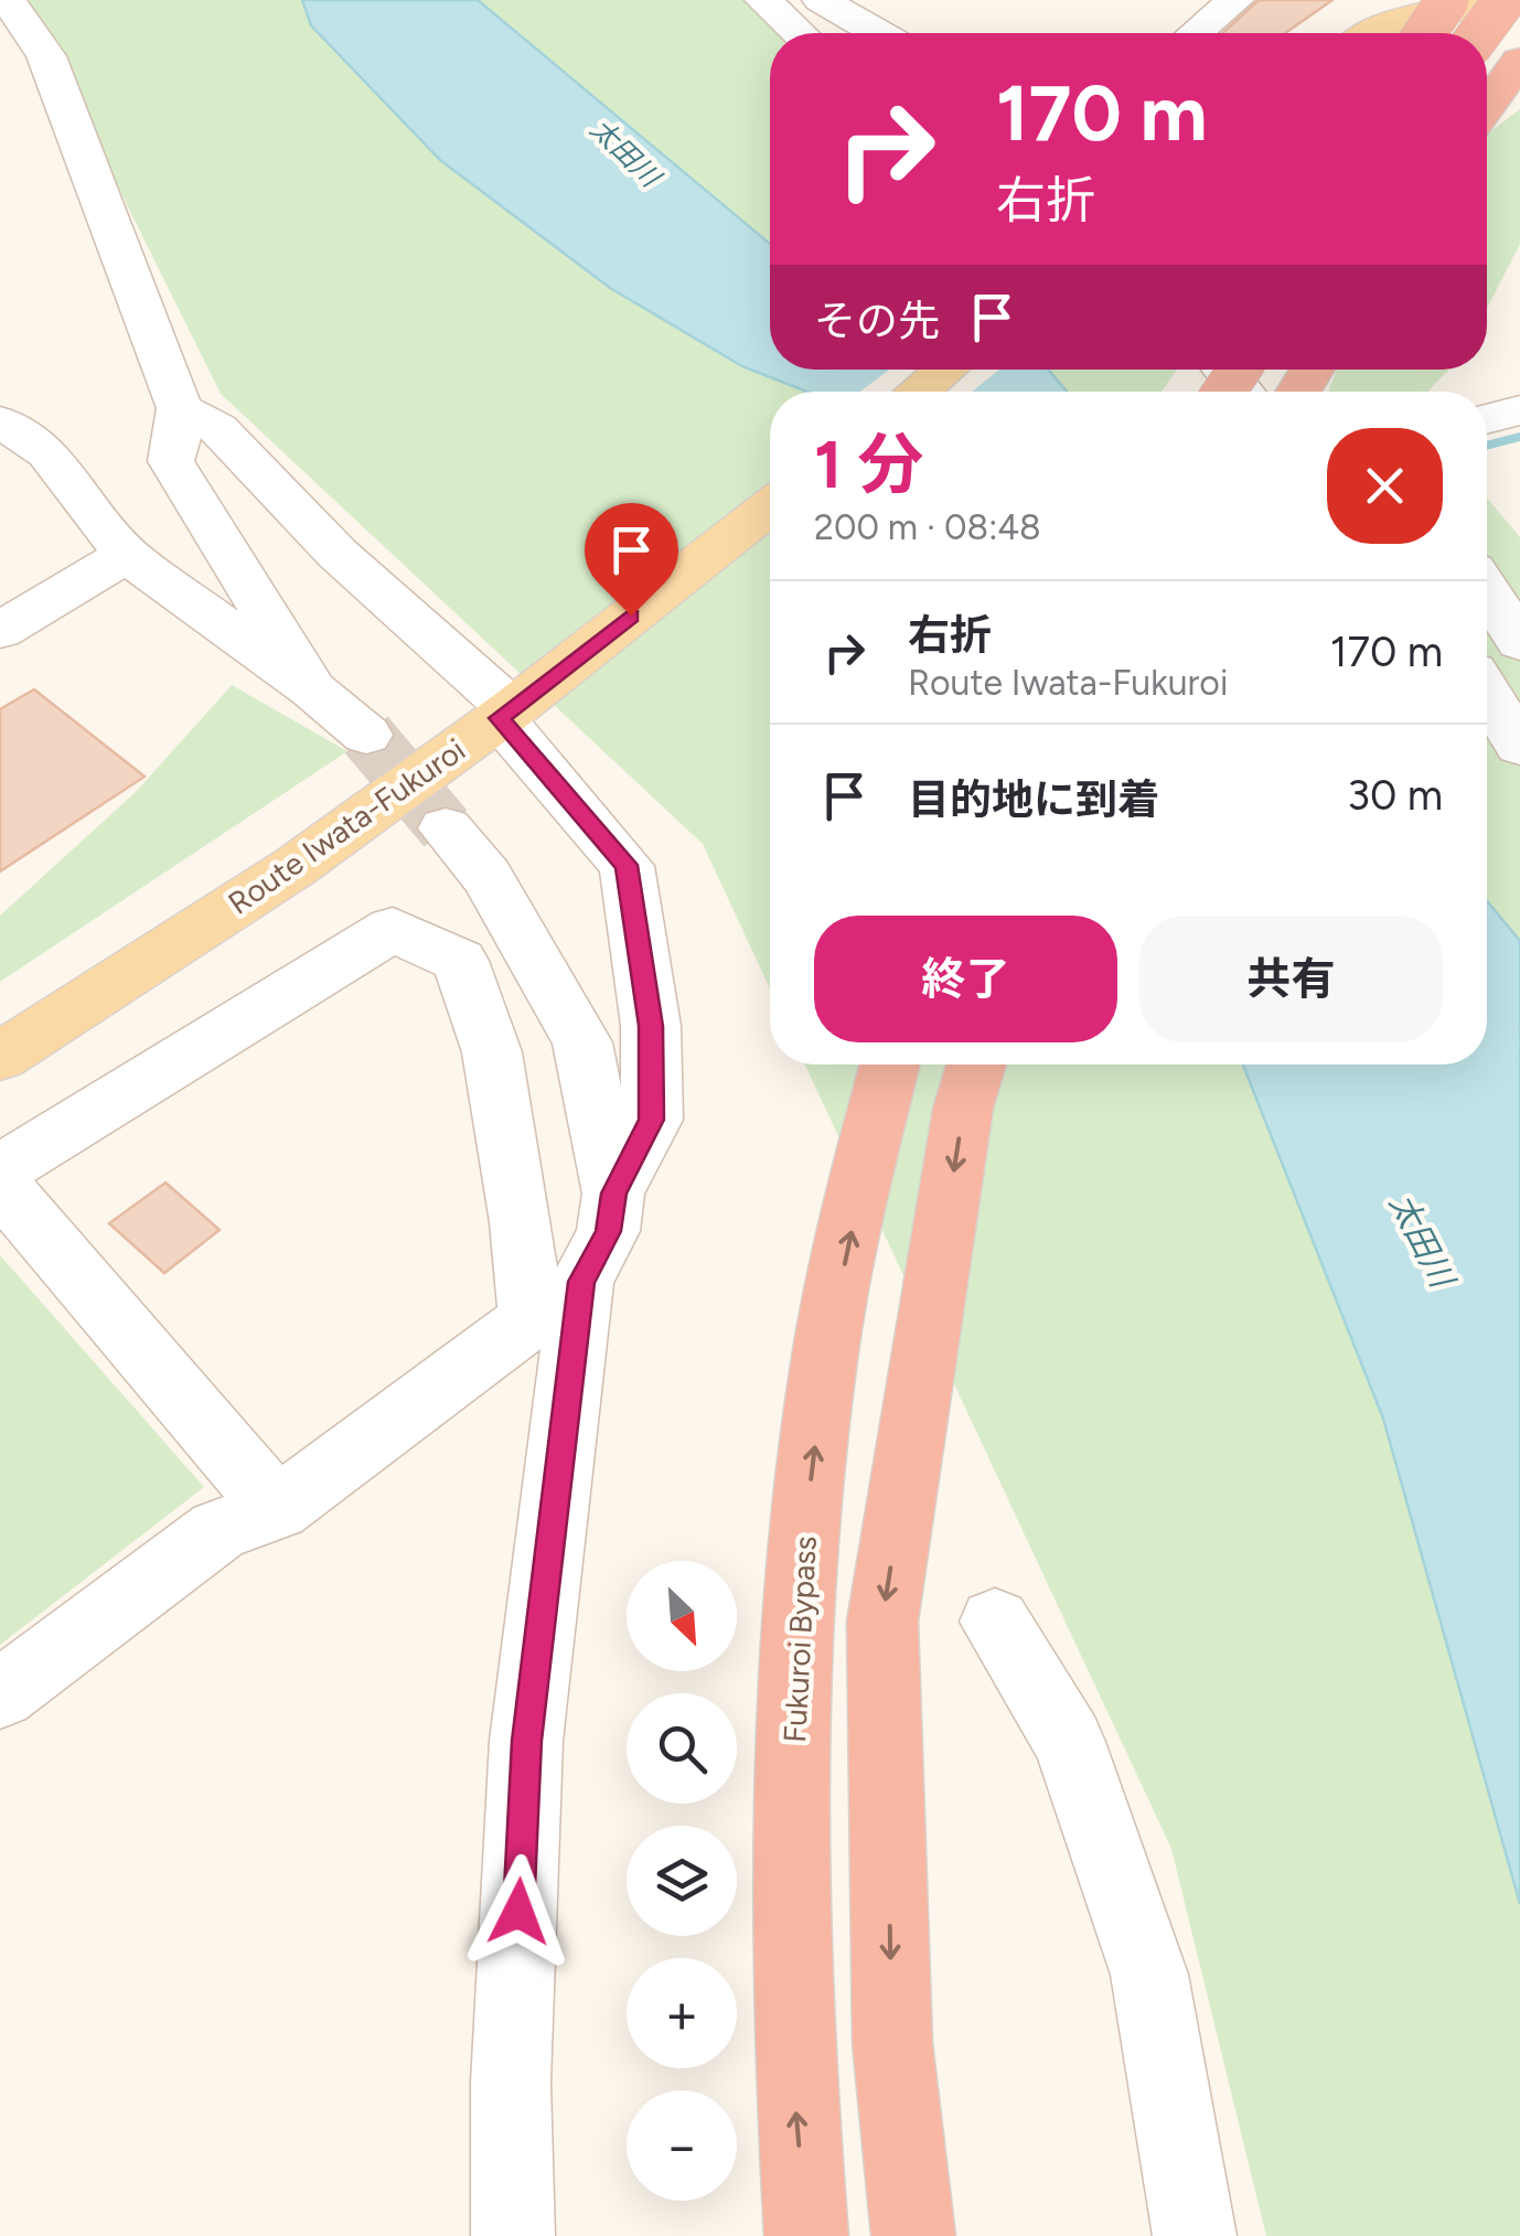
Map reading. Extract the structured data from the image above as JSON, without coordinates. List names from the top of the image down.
{
  "streets": {
    "highway": ["Fukuroi Bypass"],
    "main road": ["Route Iwata-Fukuroi"]
  },
  "water": ["太田川"],
  "north": "bottom right",
  "page": {
    "turn": ["170 m", "右折"],
    "then": "その先",
    "heading": ["1 分", "200 m · 08:48"],
    "list": [
      {
        "name": "右折",
        "note": "Route Iwata-Fukuroi",
        "value": "170 m"
      },
      {
        "name": "目的地に到着",
        "value": "30 m"
      }
    ],
    "buttons": ["終了", "共有"],
    "map_buttons": ["+", "−"]
  }
}
